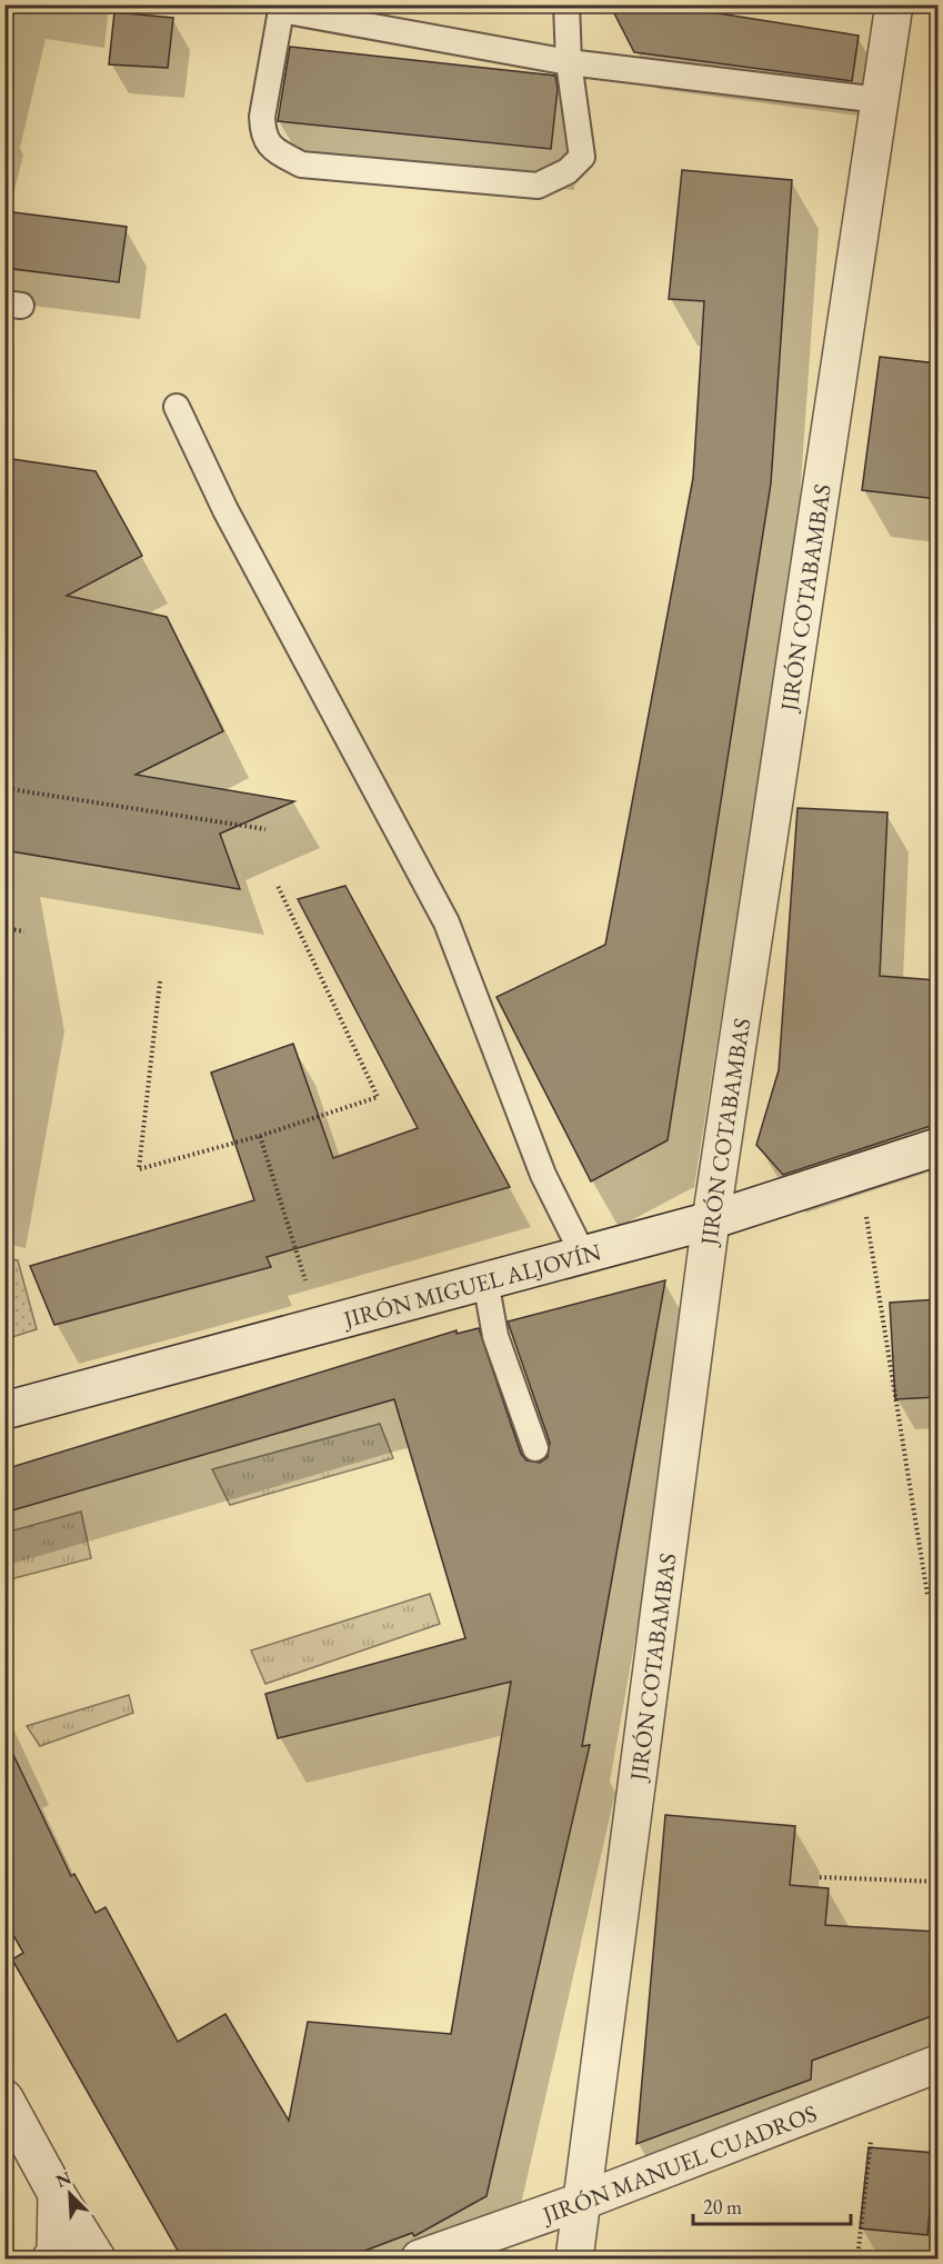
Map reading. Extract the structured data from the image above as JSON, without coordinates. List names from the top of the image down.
{
  "streets": {
    "street": ["JIRÓN COTABAMBAS", "JIRÓN MIGUEL ALJOVÍN", "JIRÓN MANUEL CUADROS"]
  },
  "crossings": [
    ["JIRÓN COTABAMBAS", "JIRÓN MIGUEL ALJOVÍN"],
    ["JIRÓN COTABAMBAS", "JIRÓN MANUEL CUADROS"]
  ],
  "scale_bar": "20 m",
  "north": "top left"
}
